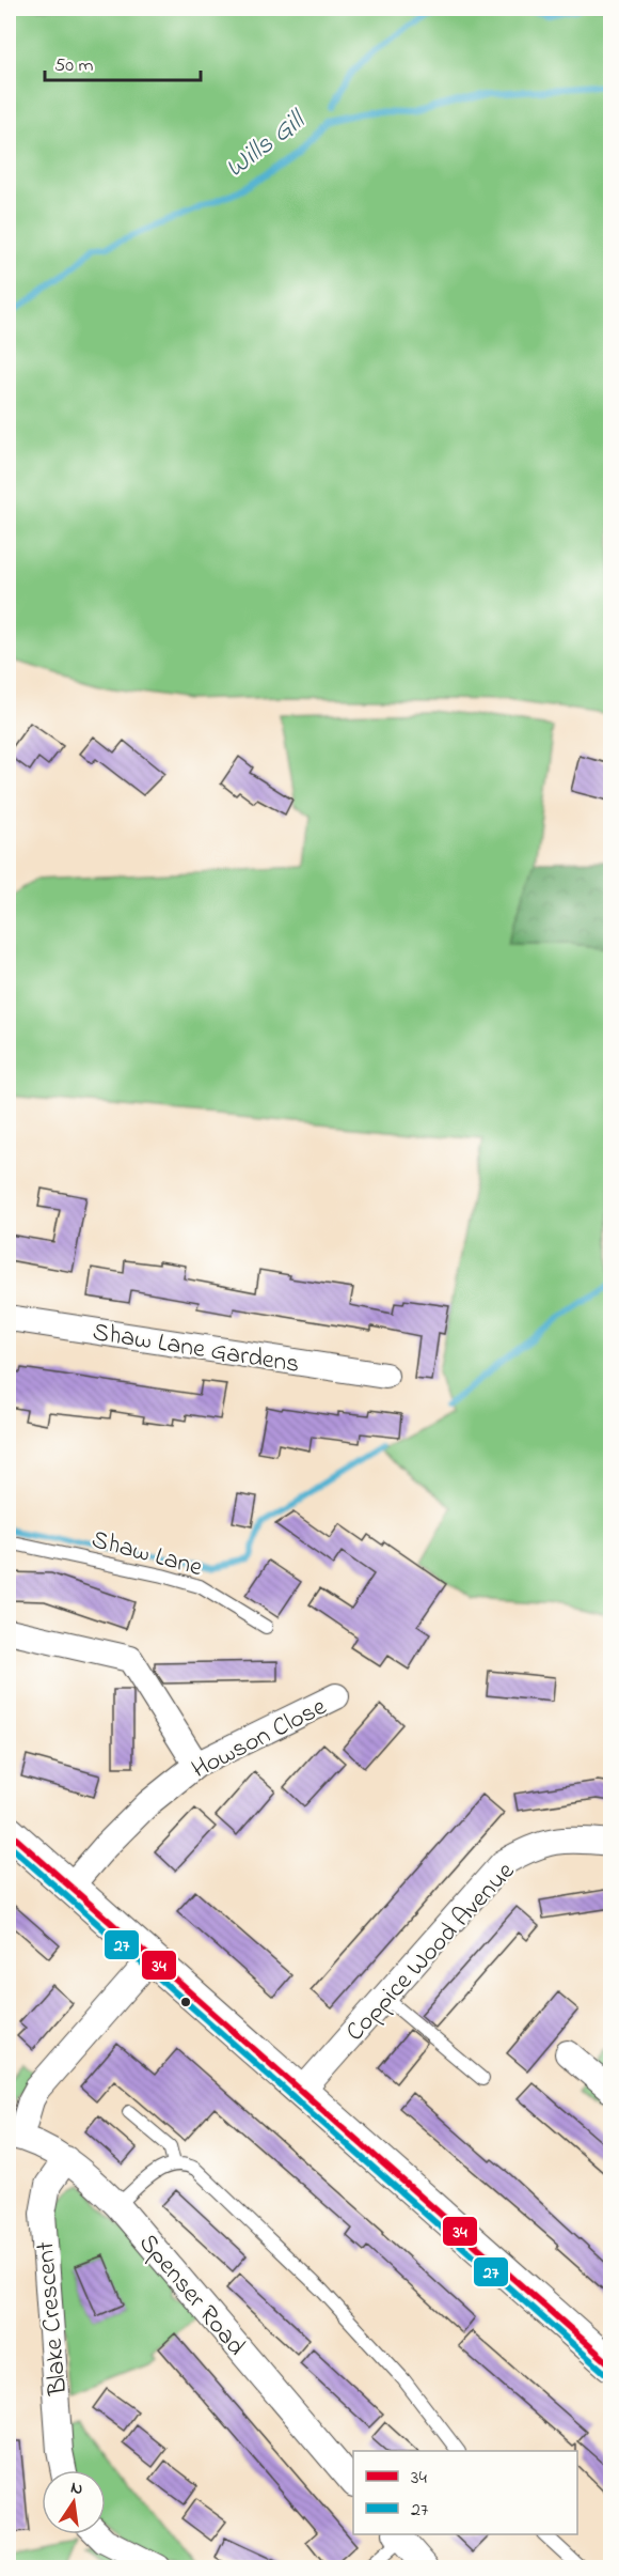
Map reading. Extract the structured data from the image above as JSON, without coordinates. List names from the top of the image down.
{
  "streets": {
    "street": [
      "Shaw Lane Gardens",
      "Howson Close",
      "Coppice Wood Avenue",
      "Spenser Road",
      "Blake Crescent"
    ],
    "lane": ["Shaw Lane"]
  },
  "crossings": [
    ["Spenser Road", "Blake Crescent"]
  ],
  "water": ["Wills Gill"],
  "lines": ["transit line 34", "transit line 27"],
  "legend": ["34", "27"],
  "scale_bar": "50 m",
  "north": "top"
}
